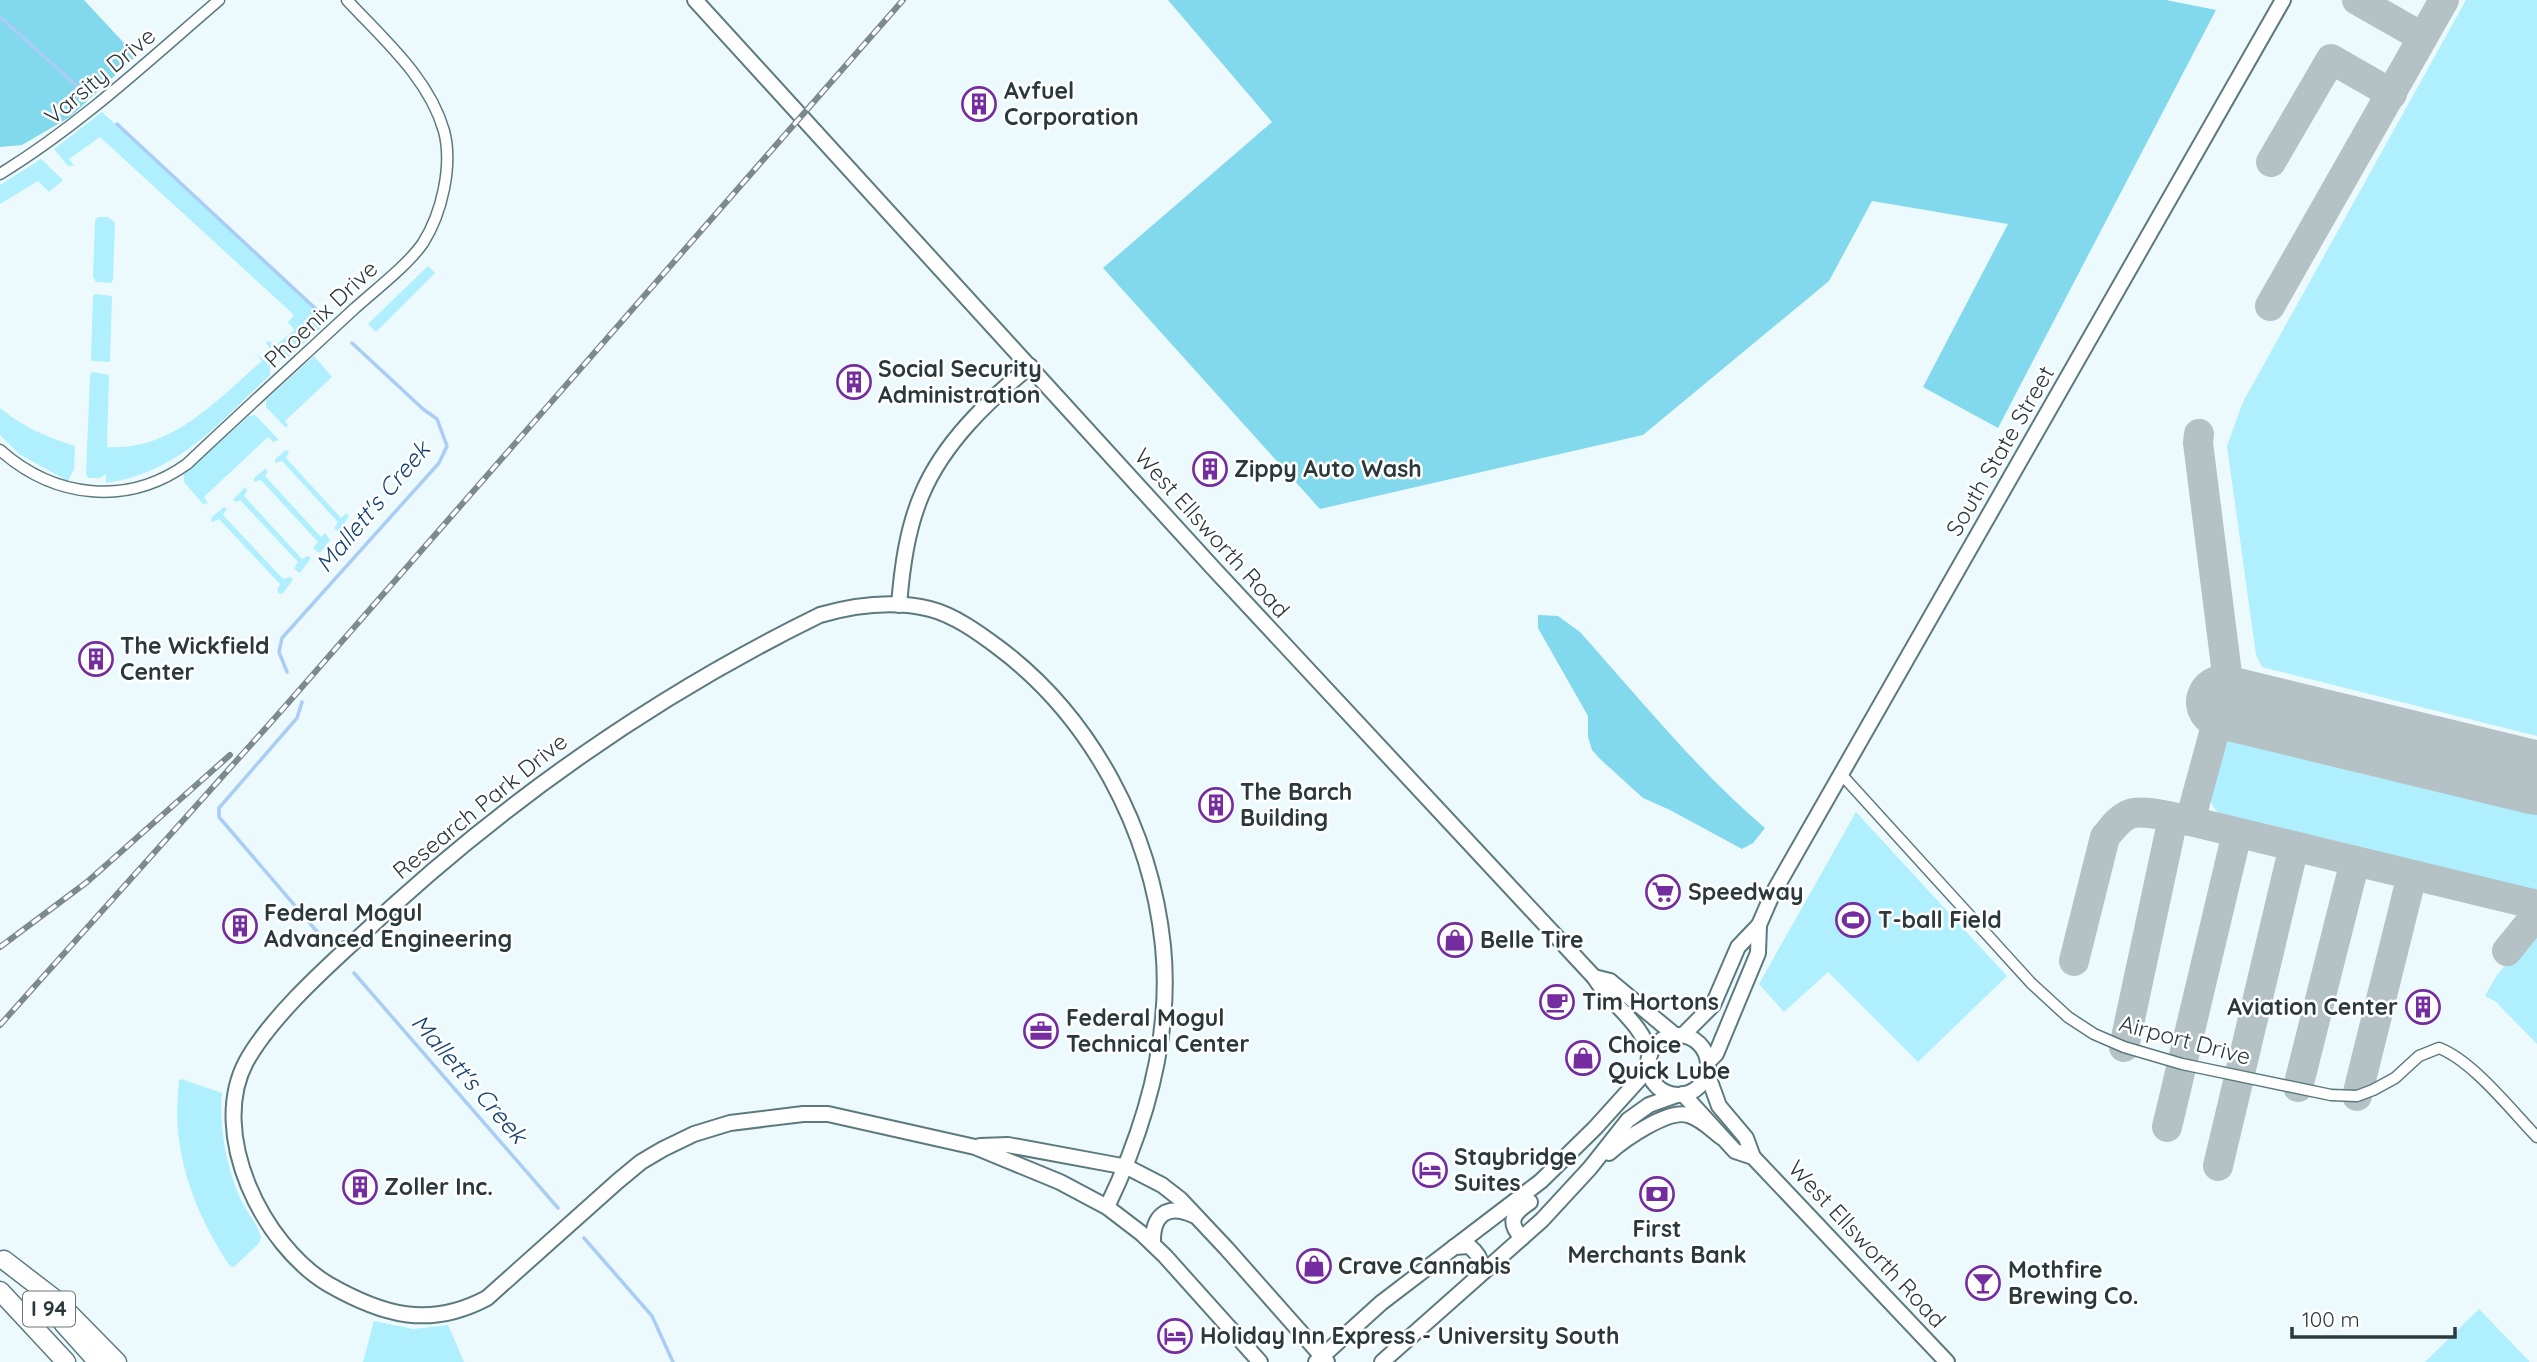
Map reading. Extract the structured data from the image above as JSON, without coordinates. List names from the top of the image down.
{
  "streets": {
    "highway": ["I 94"],
    "main road": ["South State Street", "West Ellsworth Road", "Research Park Drive"],
    "street": ["Varsity Drive", "Phoenix Drive", "Airport Drive"]
  },
  "crossings": [
    ["South State Street", "West Ellsworth Road"],
    ["South State Street", "Airport Drive"]
  ],
  "water": ["Mallett's Creek"],
  "places": {
    "building": [
      "Avfuel Corporation",
      "Social Security Administration",
      "Zippy Auto Wash",
      "The Wickfield Center",
      "The Barch Building",
      "Federal Mogul Advanced Engineering",
      "Aviation Center",
      "Zoller Inc."
    ],
    "supermarket": ["Speedway"],
    "sports": ["T-ball Field"],
    "shop": ["Belle Tire", "Choice Quick Lube", "Crave Cannabis"],
    "cafe": ["Tim Hortons"],
    "office": ["Federal Mogul Technical Center"],
    "hotel": ["Staybridge Suites", "Holiday Inn Express - University South"],
    "bank": ["First Merchants Bank"],
    "bar": ["Mothfire Brewing Co."]
  },
  "scale_bar": "100 m"
}
